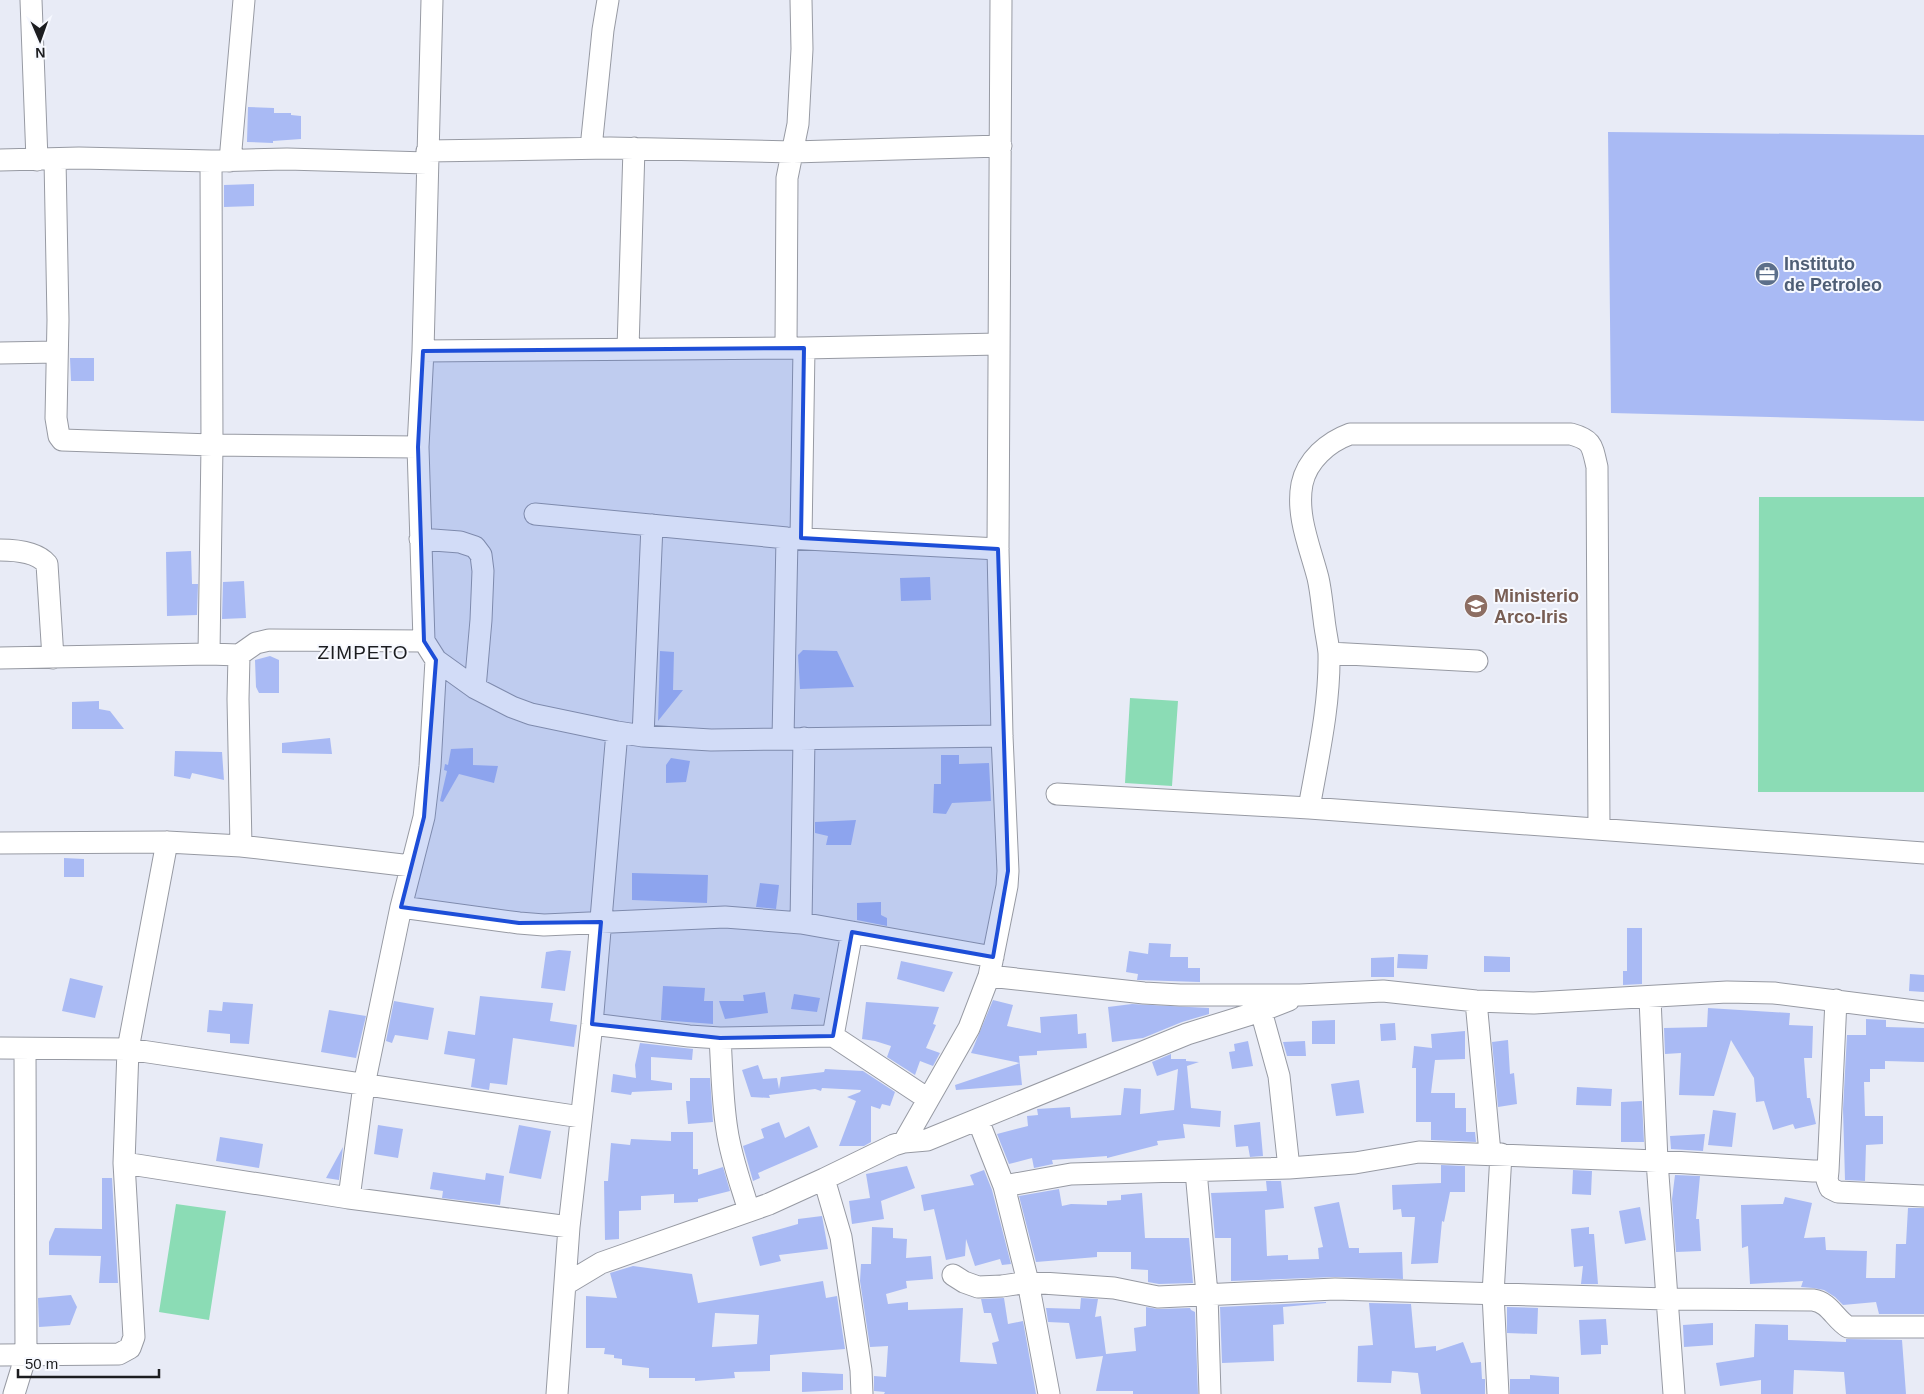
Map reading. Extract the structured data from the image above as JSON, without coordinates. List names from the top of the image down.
{
  "districts": ["ZIMPETO"],
  "places": {
    "office": ["Instituto de Petroleo"],
    "school or university": ["Ministerio Arco-Iris"]
  },
  "scale_bar": "50 m",
  "north": "bottom"
}
